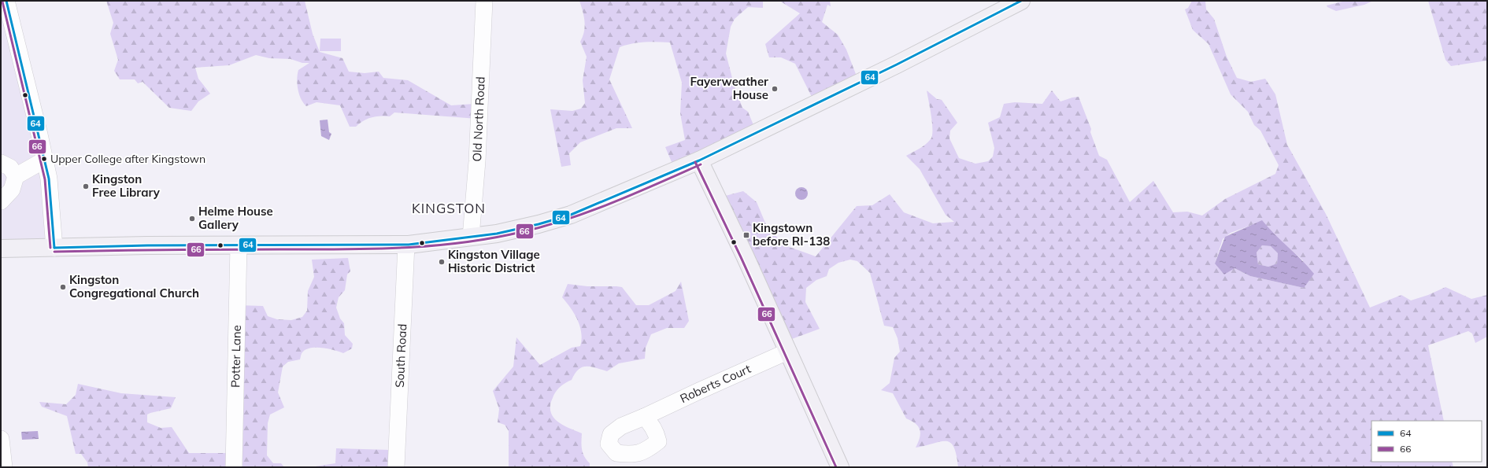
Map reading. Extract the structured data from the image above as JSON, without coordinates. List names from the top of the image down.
{
  "streets": {
    "street": [
      "Old North Road",
      "South Road",
      "Potter Lane",
      "Roberts Court"
    ]
  },
  "districts": ["KINGSTON"],
  "places": {
    "other": [
      "Fayerweather House",
      "Upper College after Kingstown",
      "Kingston Free Library",
      "Helme House Gallery",
      "Kingston Village Historic District",
      "Kingston Congregational Church"
    ],
    "transit": ["Kingstown before RI-138"]
  },
  "lines": ["transit line 64", "transit line 66"],
  "legend": ["64", "66"]
}
